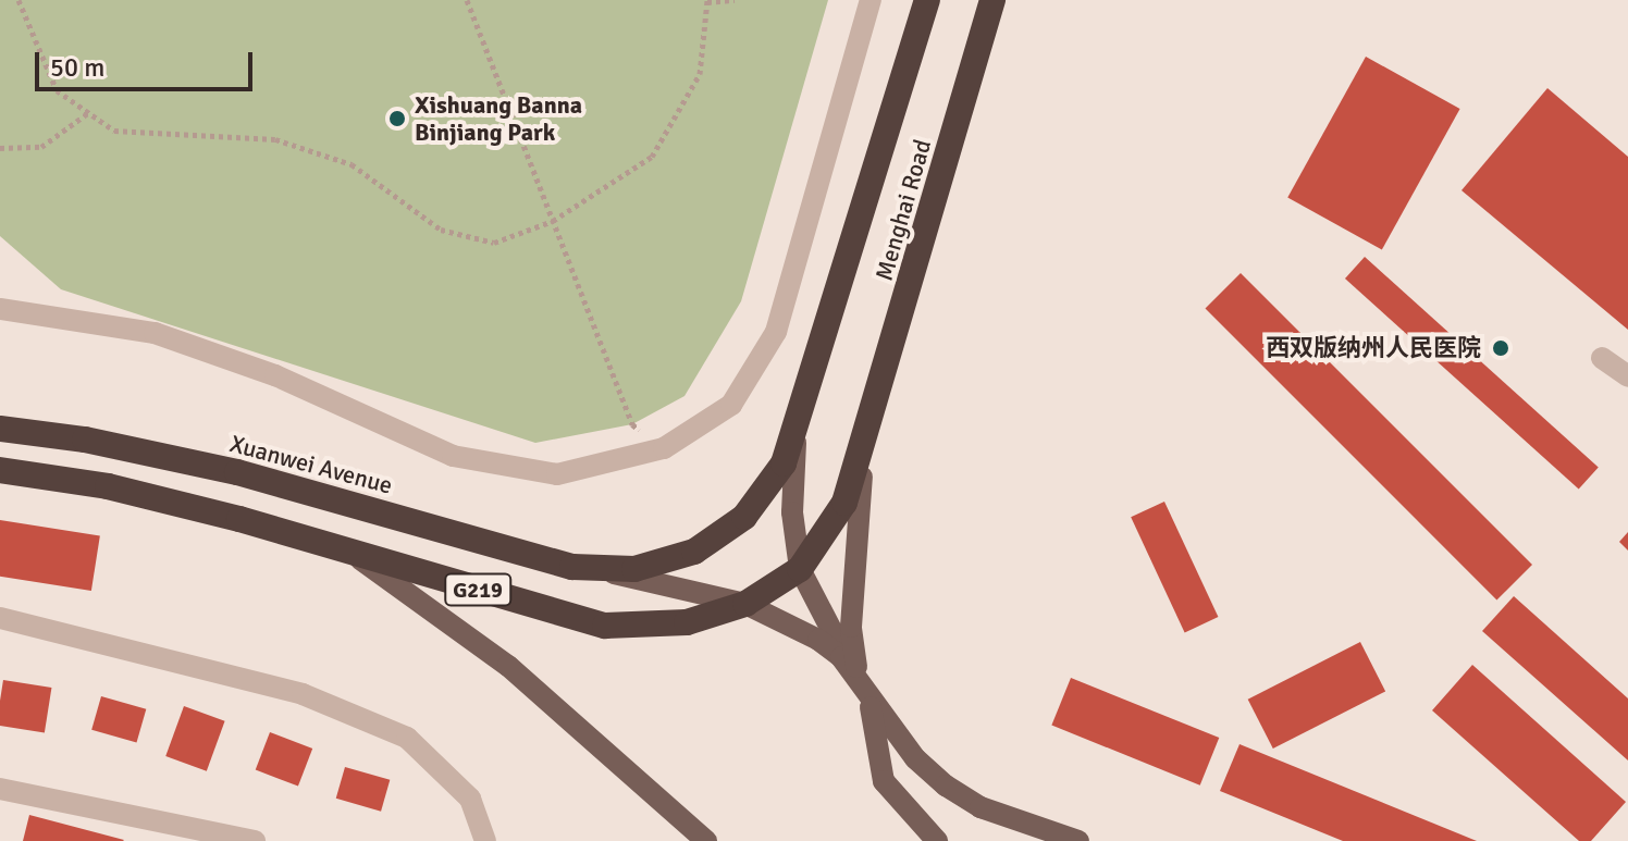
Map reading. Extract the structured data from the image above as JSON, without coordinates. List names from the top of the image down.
{
  "streets": {
    "highway": ["Menghai Road", "Xuanwei Avenue", "G219"]
  },
  "crossings": [
    ["Menghai Road", "Xuanwei Avenue"],
    ["Menghai Road", "G219"],
    ["Xuanwei Avenue", "G219"]
  ],
  "places": ["Xishuang Banna Binjiang Park", "西双版纳州人民医院"],
  "scale_bar": "50 m"
}
